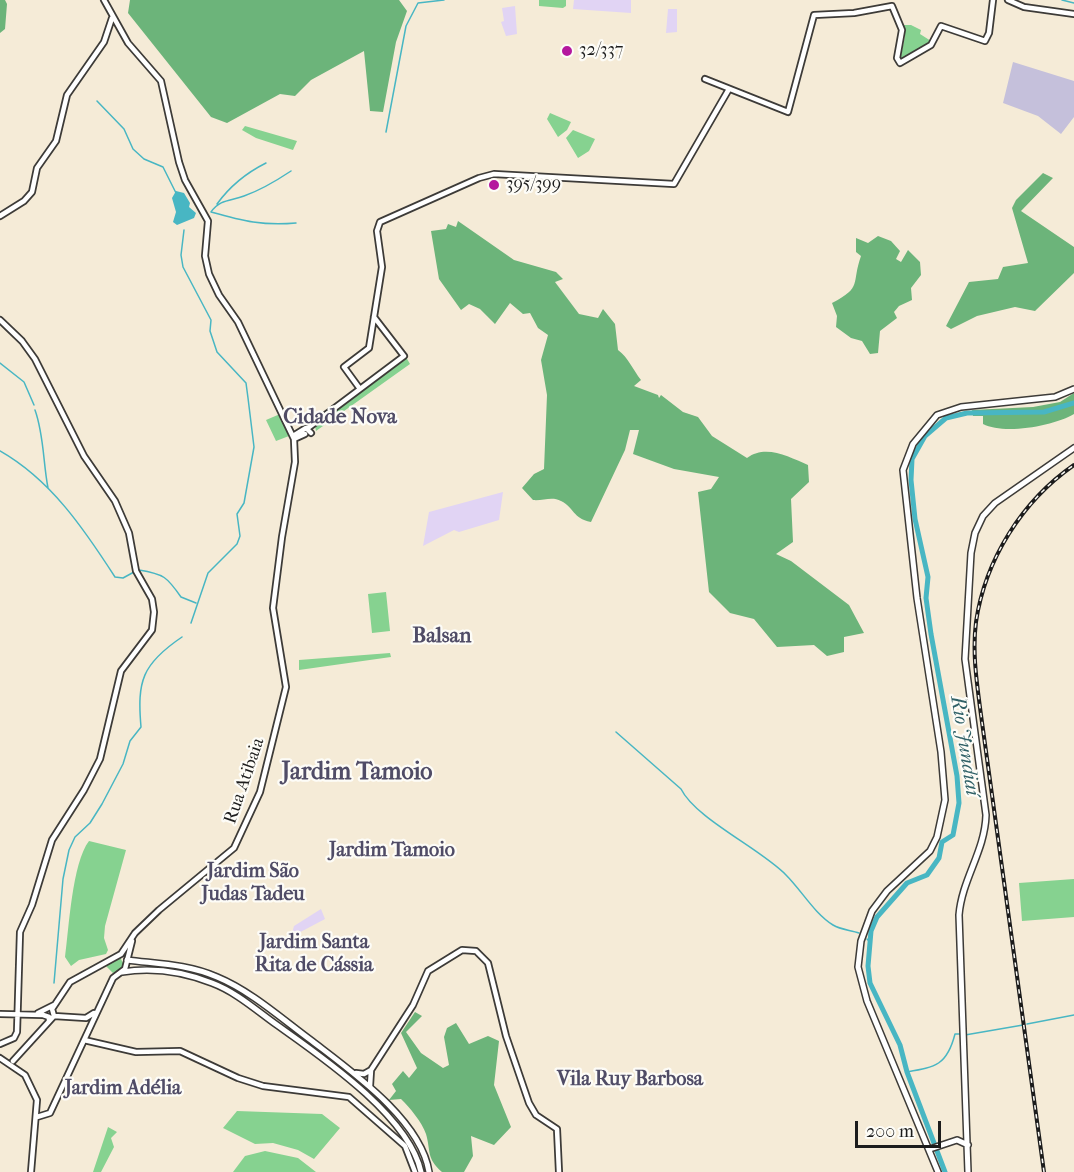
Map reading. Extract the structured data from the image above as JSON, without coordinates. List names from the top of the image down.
{
  "streets": {
    "street": ["Rua Atibaia"]
  },
  "districts": [
    "Cidade Nova",
    "Balsan",
    "Jardim Tamoio",
    "Jardim Tamoio",
    "Jardim São Judas Tadeu",
    "Jardim Santa Rita de Cássia",
    "Vila Ruy Barbosa",
    "Jardim Adélia"
  ],
  "water": ["Rio Jundiaí"],
  "places": ["32/337", "395/399"],
  "scale_bar": "200 m"
}
